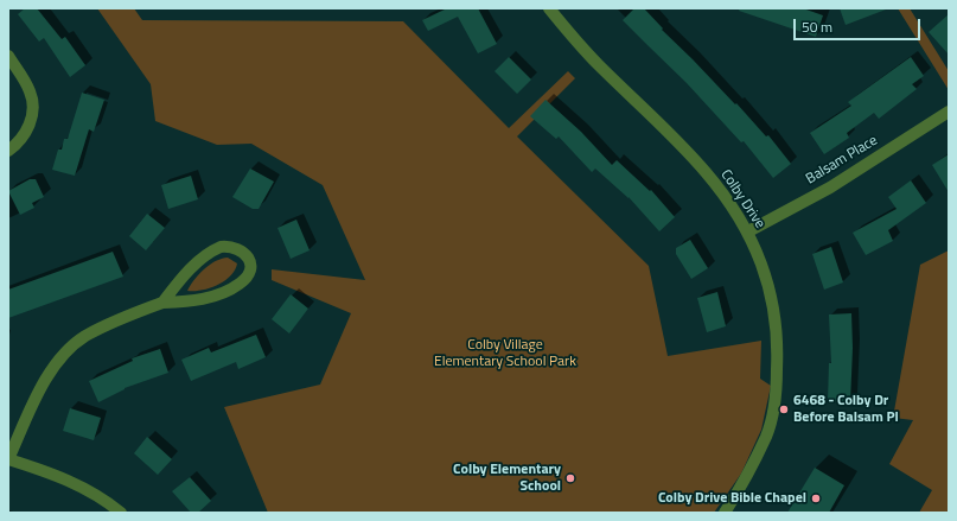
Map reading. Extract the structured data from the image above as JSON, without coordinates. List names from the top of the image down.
{
  "streets": {
    "street": ["Balsam Place", "Colby Drive"]
  },
  "crossings": [
    ["Balsam Place", "Colby Drive"]
  ],
  "parks": ["Colby Village Elementary School Park"],
  "places": ["6468 - Colby Dr Before Balsam Pl", "Colby Elementary School", "Colby Drive Bible Chapel"],
  "scale_bar": "50 m"
}
